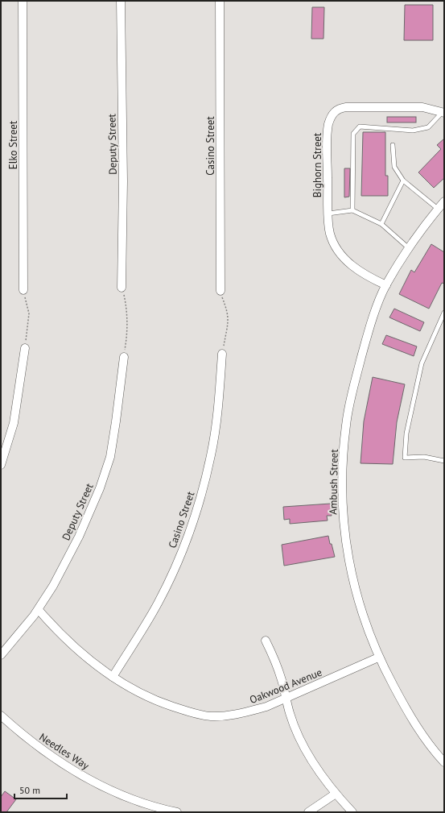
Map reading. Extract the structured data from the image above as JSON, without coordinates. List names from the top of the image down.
{
  "streets": {
    "street": [
      "Deputy Street",
      "Elko Street",
      "Casino Street",
      "Bighorn Street",
      "Ambush Street",
      "Oakwood Avenue",
      "Needles Way"
    ]
  },
  "crossings": [
    ["Deputy Street", "Oakwood Avenue"],
    ["Casino Street", "Oakwood Avenue"],
    ["Bighorn Street", "Ambush Street"],
    ["Ambush Street", "Oakwood Avenue"]
  ],
  "scale_bar": "50 m"
}
